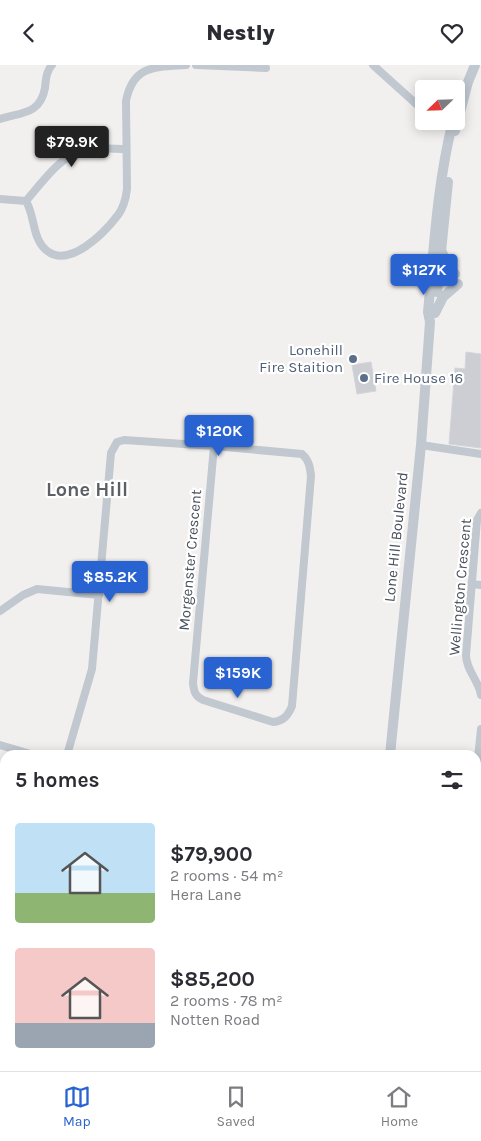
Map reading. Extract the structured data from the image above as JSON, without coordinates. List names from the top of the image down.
{
  "streets": {
    "street": ["Lone Hill Boulevard", "Morgenster Crescent", "Wellington Crescent"]
  },
  "districts": ["Lone Hill"],
  "places": ["Lonehill Fire Staition", "Fire House 16"],
  "north": "bottom left",
  "page": {
    "header": "Nestly",
    "price": [
      "$79.9K",
      "$127K",
      "$120K",
      "$85.2K",
      "$159K"
    ],
    "heading": "5 homes",
    "list": [
      {
        "name": "$79,900",
        "note": "2 rooms · 54 m² · Hera Lane"
      },
      {
        "name": "$85,200",
        "note": "2 rooms · 78 m² · Notten Road"
      }
    ],
    "tabs": ["Map", "Saved", "Home"]
  }
}
